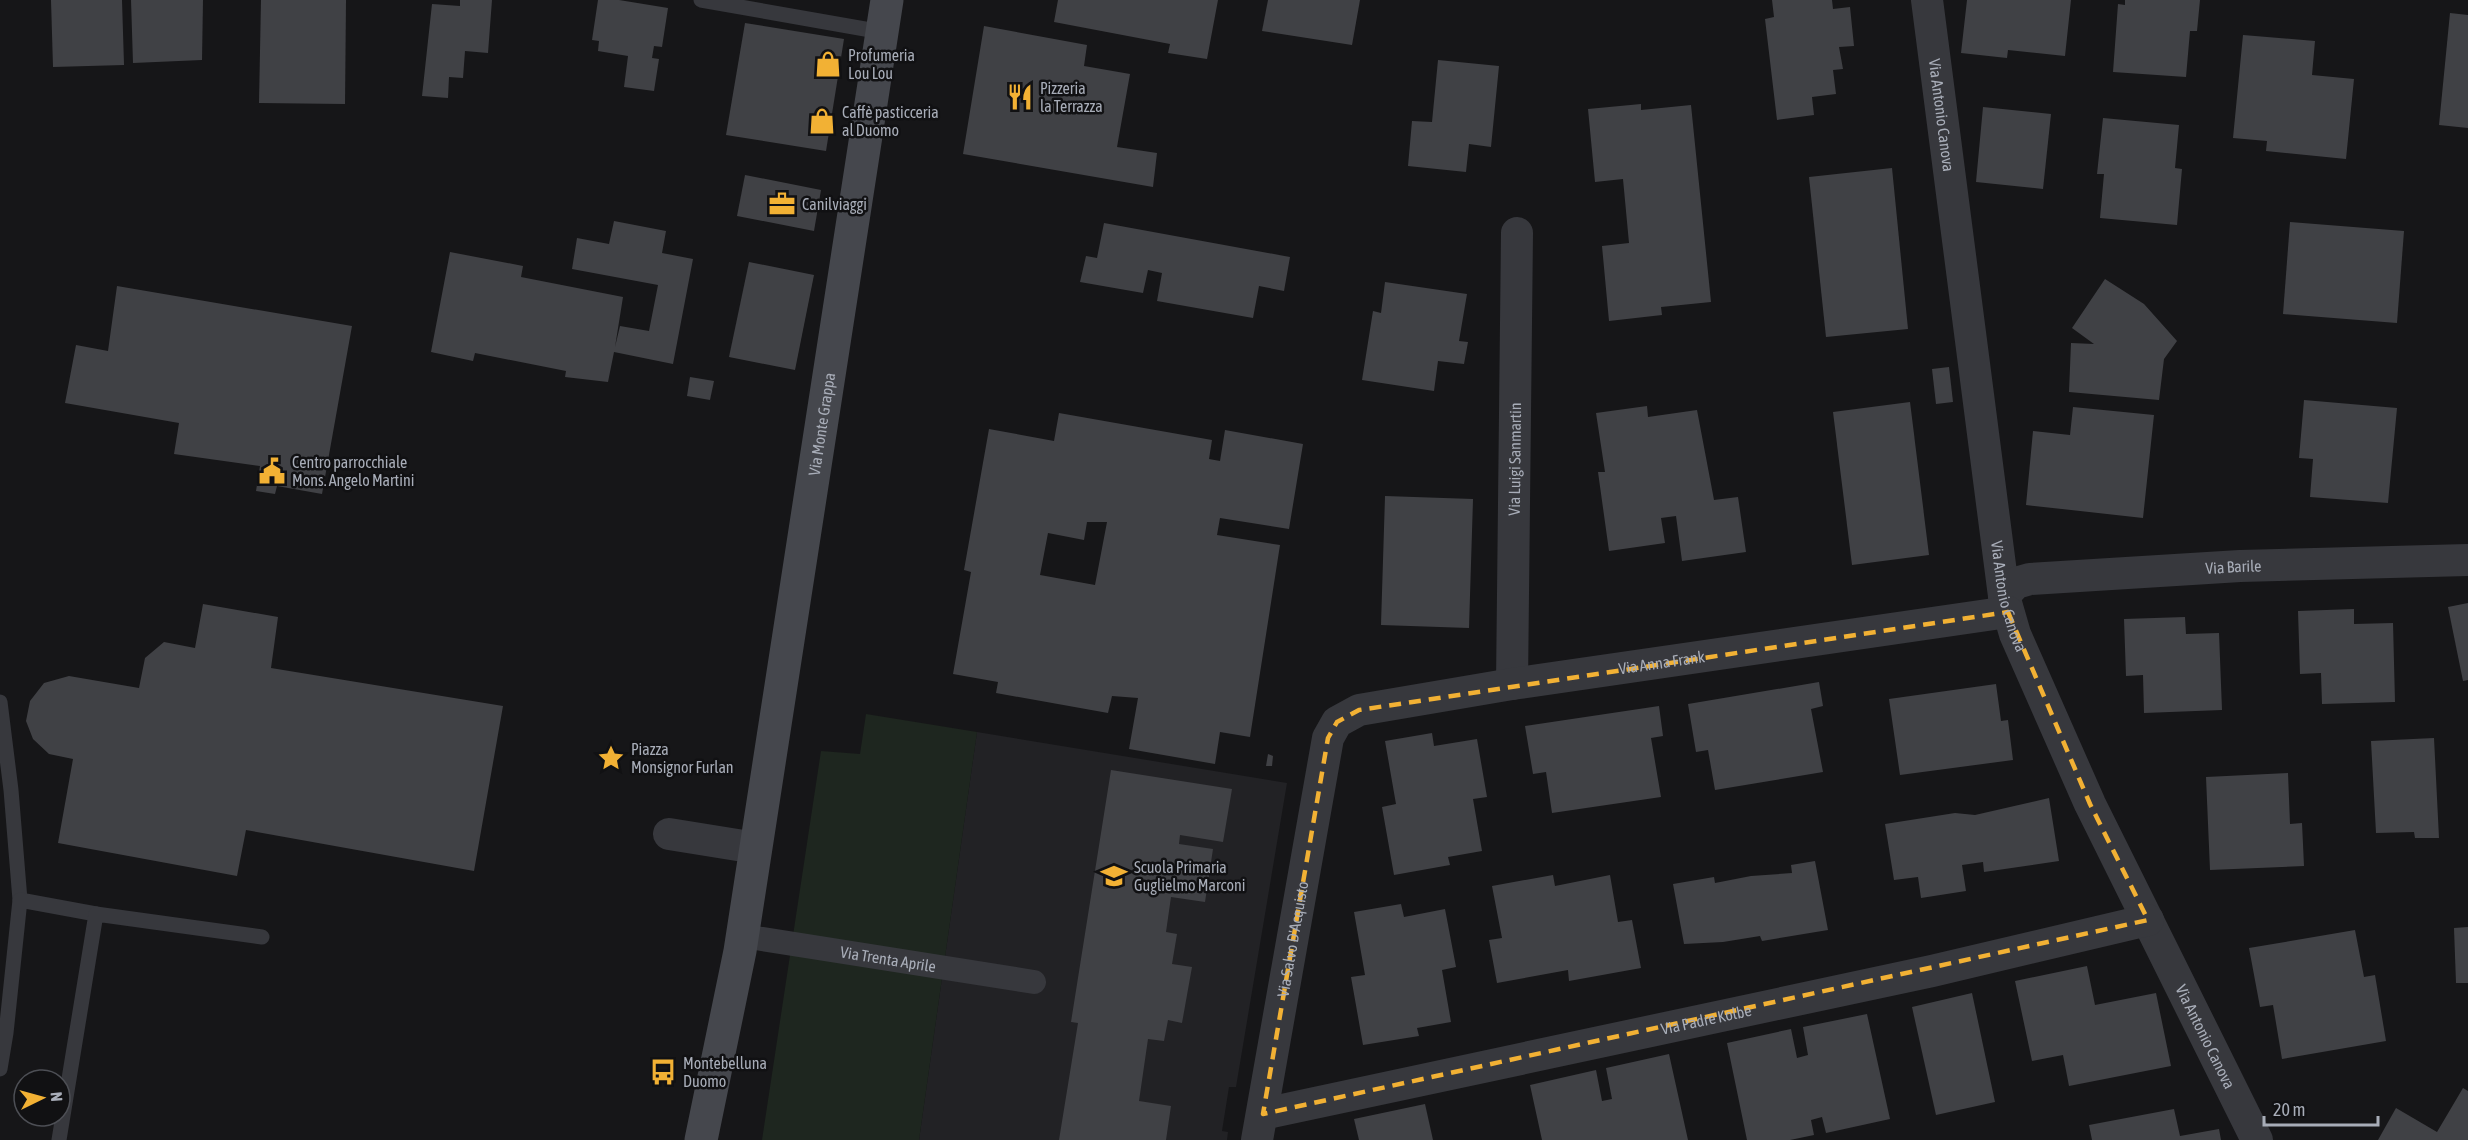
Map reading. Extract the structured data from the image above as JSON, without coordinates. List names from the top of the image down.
{
  "streets": {
    "main road": ["Via Monte Grappa"],
    "street": [
      "Via Antonio Canova",
      "Via Luigi Sanmartin",
      "Via Barile",
      "Via Anna Frank",
      "Via Salvo D'Acquisto",
      "Via Trenta Aprile",
      "Via Padre Kolbe"
    ]
  },
  "crossings": [
    ["Via Antonio Canova", "Via Barile"],
    ["Via Antonio Canova", "Via Anna Frank"],
    ["Via Antonio Canova", "Via Padre Kolbe"],
    ["Via Luigi Sanmartin", "Via Anna Frank"],
    ["Via Barile", "Via Anna Frank"],
    ["Via Anna Frank", "Via Salvo D'Acquisto"],
    ["Via Salvo D'Acquisto", "Via Padre Kolbe"]
  ],
  "places": {
    "shop": ["Profumeria Lou Lou", "Caffè pasticceria al Duomo"],
    "restaurant": ["Pizzeria la Terrazza"],
    "office": ["Canilviaggi"],
    "public building": ["Centro parrocchiale Mons. Angelo Martini"],
    "place": ["Piazza Monsignor Furlan"],
    "school or university": ["Scuola Primaria Guglielmo Marconi"],
    "bus stop": ["Montebelluna Duomo"]
  },
  "scale_bar": "20 m",
  "north": "right"
}
